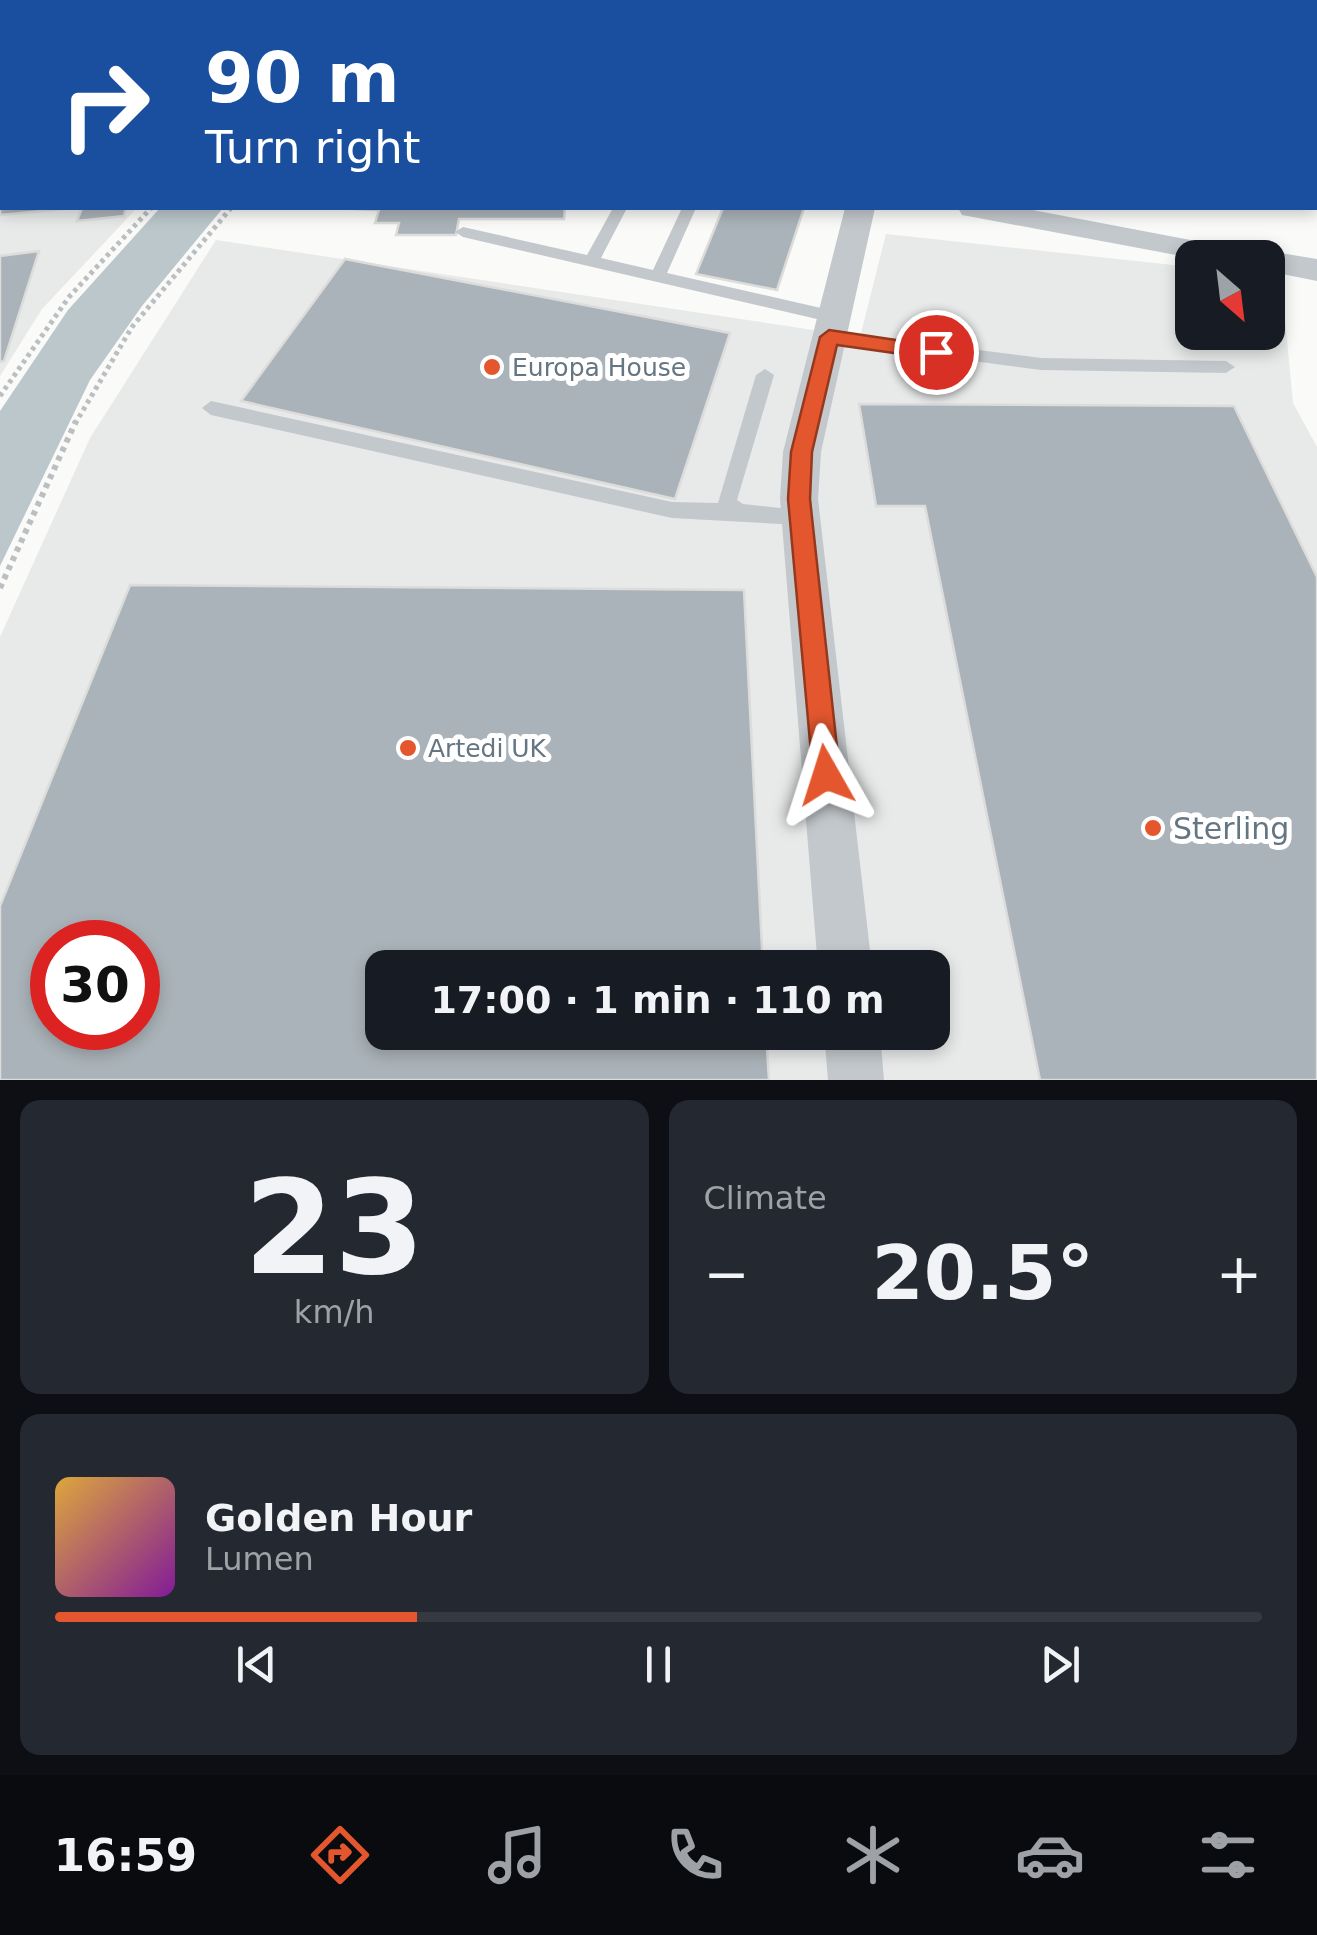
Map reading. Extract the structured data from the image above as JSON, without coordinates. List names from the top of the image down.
{
  "places": ["Europa House", "Artedi UK", "Sterling"],
  "north": "bottom right",
  "page": {
    "turn": ["90 m", "Turn right"],
    "limit": "30",
    "trip": "17:00 · 1 min · 110 m",
    "tile": [
      ["23", "km/h"],
      "Climate"
    ],
    "heat": ["−", "20.5°", "+"],
    "song": ["Golden Hour", "Lumen"],
    "tabs": "16:59"
  }
}
